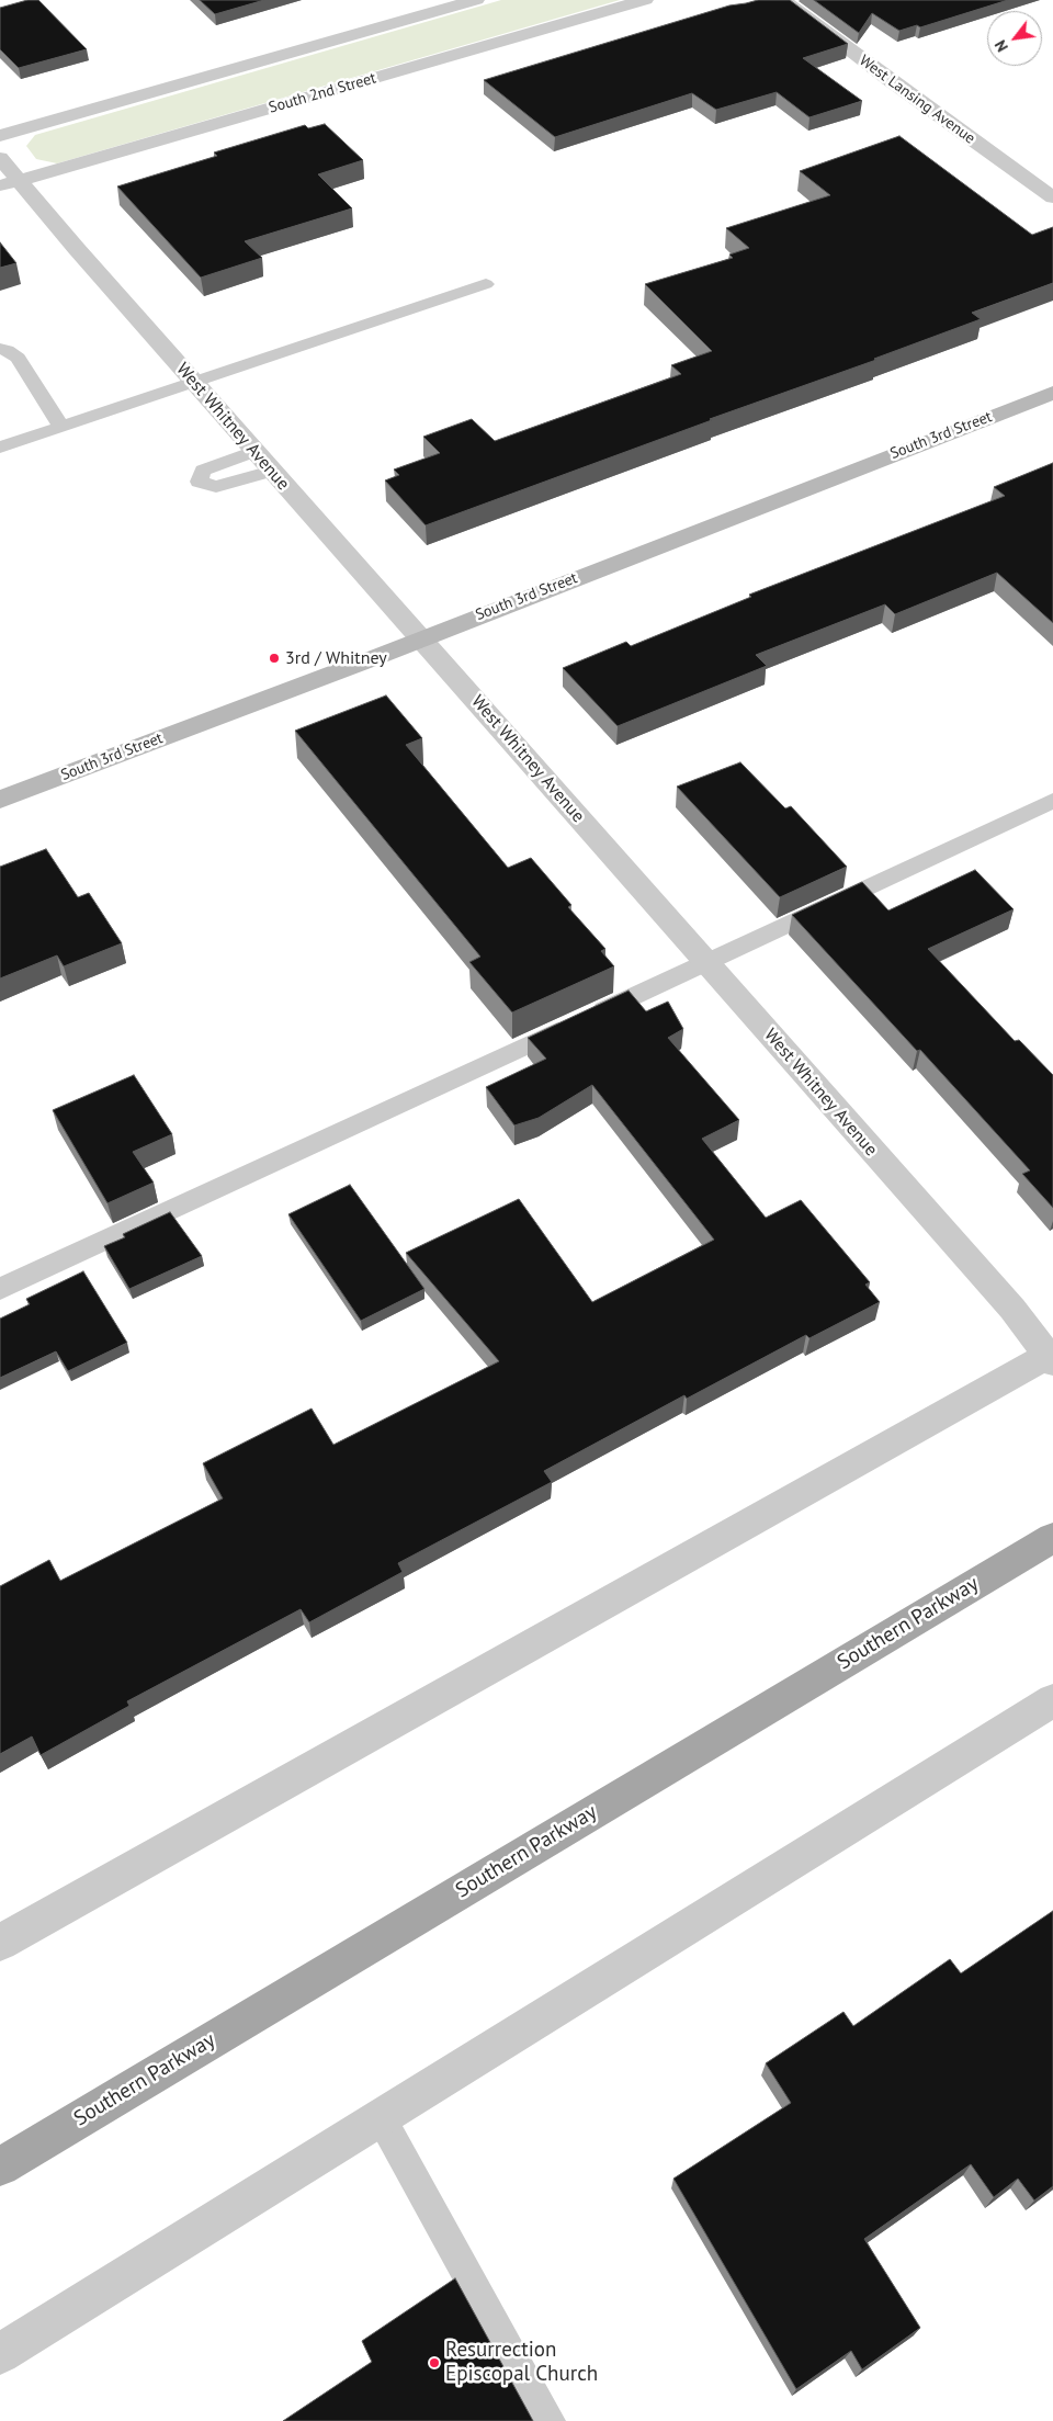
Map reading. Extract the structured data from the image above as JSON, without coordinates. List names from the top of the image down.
{
  "streets": {
    "main road": ["South 3rd Street", "Southern Parkway"],
    "street": ["South 2nd Street", "West Lansing Avenue", "West Whitney Avenue"]
  },
  "crossings": [
    ["South 2nd Street", "West Whitney Avenue"],
    ["West Whitney Avenue", "South 3rd Street"]
  ],
  "places": ["3rd / Whitney", "Resurrection Episcopal Church"],
  "north": "bottom left"
}
